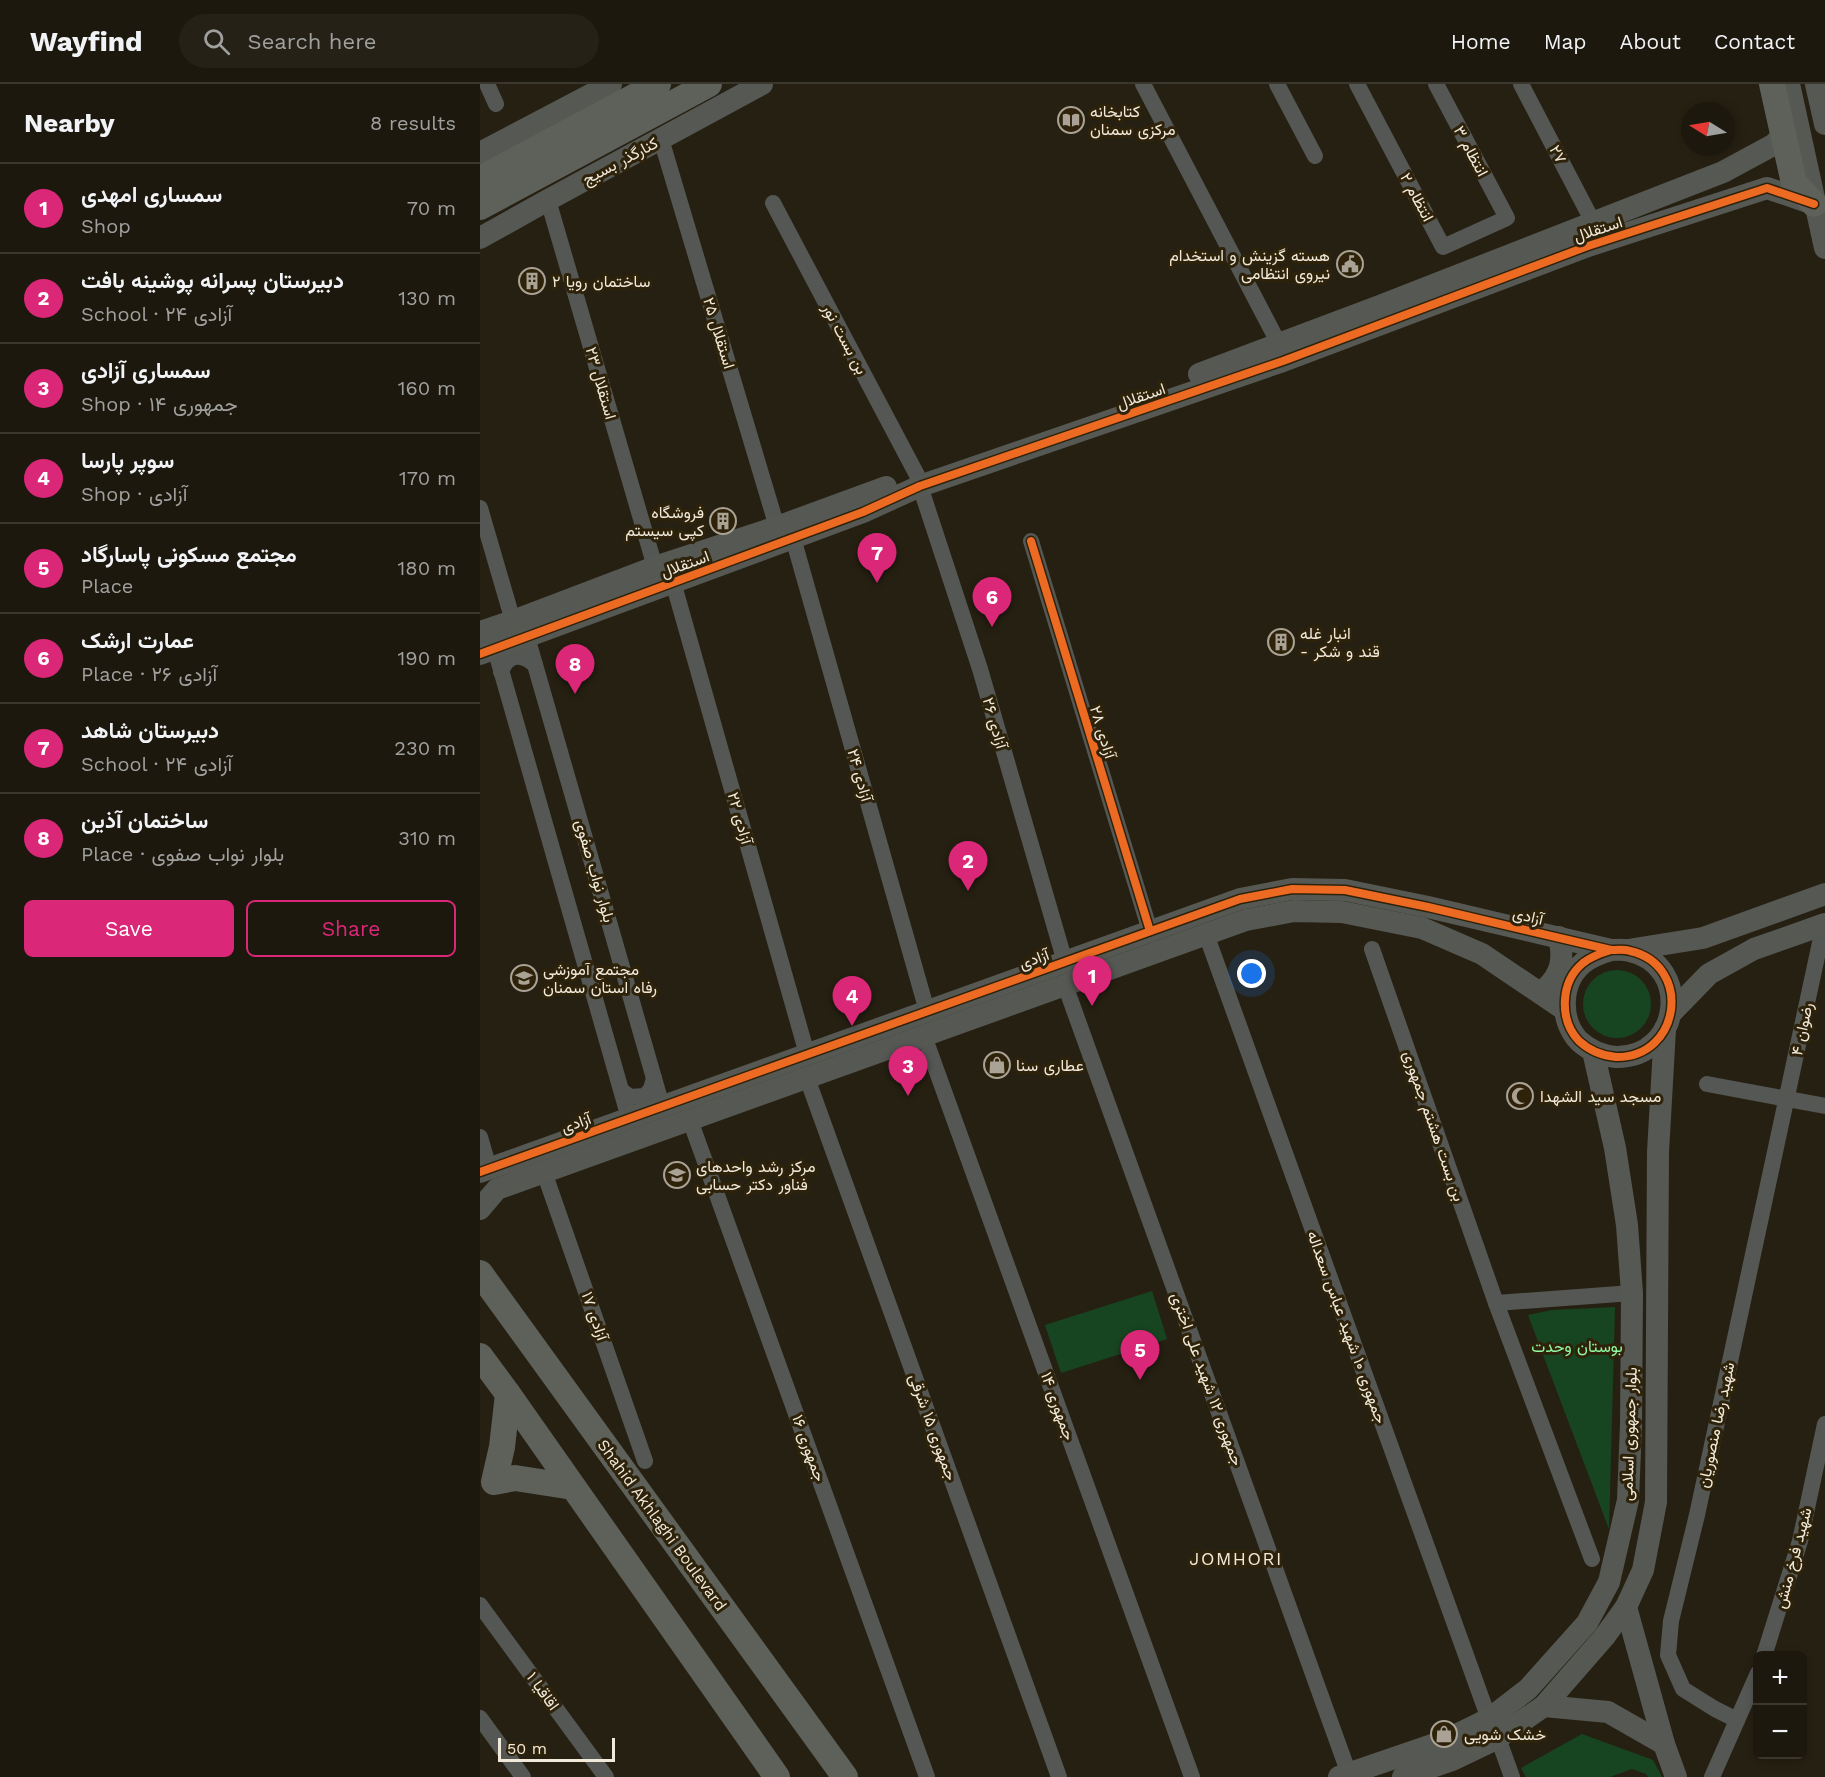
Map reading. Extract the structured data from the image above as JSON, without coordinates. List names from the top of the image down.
{
  "streets": {
    "main road": ["Shahid Akhlaghi Boulevard"],
    "street": [
      "انتظام ۳",
      "۲۷",
      "کنارگذر بسیج",
      "انتظام ۲",
      "استقلال",
      "استقلال ۲۵",
      "بن بست نور",
      "استقلال ۲۳",
      "آزادی ۲۶",
      "آزادی ۲۸",
      "آزادی ۲۴",
      "آزادی ۲۲",
      "بلوار نواب صفوی",
      "آزادی",
      "رضوان ۴",
      "بن بست هشتم جمهوری",
      "آزادی ۱۷",
      "جمهوری ۱۰ شهید عباس سعداله",
      "جمهوری ۱۲ شهید علی اختری",
      "جمهوری ۱۴",
      "شهید رضا منصوریان",
      "جمهوری ۱۵ شرقی",
      "بلوار جمهوری اسلامی",
      "جمهوری ۱۶",
      "شهید فرخ منش",
      "اقاقیا ۱"
    ]
  },
  "crossings": [
    ["انتظام ۳", "انتظام ۲"],
    ["۲۷", "استقلال"],
    ["کنارگذر بسیج", "استقلال ۲۵"],
    ["کنارگذر بسیج", "استقلال ۲۳"],
    ["استقلال", "استقلال ۲۵"],
    ["استقلال", "بن بست نور"],
    ["استقلال", "استقلال ۲۳"],
    ["استقلال", "آزادی ۲۶"],
    ["استقلال", "آزادی ۲۴"],
    ["استقلال", "آزادی ۲۲"],
    ["استقلال", "بلوار نواب صفوی"],
    ["استقلال ۲۵", "آزادی ۲۴"],
    ["بن بست نور", "آزادی ۲۶"],
    ["آزادی ۲۶", "آزادی"],
    ["آزادی ۲۸", "آزادی"],
    ["آزادی ۲۴", "آزادی"],
    ["آزادی ۲۲", "آزادی"],
    ["بلوار نواب صفوی", "آزادی"],
    ["آزادی", "آزادی ۱۷"],
    ["آزادی", "جمهوری ۱۰ شهید عباس سعداله"],
    ["آزادی", "جمهوری ۱۲ شهید علی اختری"],
    ["آزادی", "جمهوری ۱۴"],
    ["آزادی", "جمهوری ۱۵ شرقی"],
    ["آزادی", "بلوار جمهوری اسلامی"],
    ["آزادی", "جمهوری ۱۶"],
    ["رضوان ۴", "شهید رضا منصوریان"],
    ["جمهوری ۱۰ شهید عباس سعداله", "بلوار جمهوری اسلامی"],
    ["جمهوری ۱۲ شهید علی اختری", "بلوار جمهوری اسلامی"]
  ],
  "districts": ["JOMHORI"],
  "parks": ["بوستان وحدت"],
  "places": {
    "library": ["کتابخانه مرکزی سمنان"],
    "public building": ["هسته گزینش و استخدام نیروی انتظامی"],
    "building": ["ساختمان رویا ۲", "فروشگاه کپی سیستم", "انبار غله - قند و شکر"],
    "school or university": ["مجتمع آموزشی رفاه استان سمنان", "مرکز رشد واحدهای فناور دکتر حسابی"],
    "shop": ["عطاری سنا", "خشک شویی"],
    "mosque": ["مسجد سید الشهدا"]
  },
  "scale_bar": "50 m",
  "north": "left",
  "page": {
    "header": "Wayfind",
    "search": "Search here",
    "nav": [
      "Home",
      "Map",
      "About",
      "Contact"
    ],
    "heading": ["Nearby", "8 results"],
    "list": [
      {
        "mark": "1",
        "name": "سمساری امهدی",
        "note": "Shop",
        "value": "70 m"
      },
      {
        "mark": "2",
        "name": "دبیرستان پسرانه پوشینه بافت",
        "note": "School · آزادی ۲۴",
        "value": "130 m"
      },
      {
        "mark": "3",
        "name": "سمساری آزادی",
        "note": "Shop · جمهوری ۱۴",
        "value": "160 m"
      },
      {
        "mark": "4",
        "name": "سوپر پارسا",
        "note": "Shop · آزادی",
        "value": "170 m"
      },
      {
        "mark": "5",
        "name": "مجتمع مسکونی پاسارگاد",
        "note": "Place",
        "value": "180 m"
      },
      {
        "mark": "6",
        "name": "عمارت ارشک",
        "note": "Place · آزادی ۲۶",
        "value": "190 m"
      },
      {
        "mark": "7",
        "name": "دبیرستان شاهد",
        "note": "School · آزادی ۲۴",
        "value": "230 m"
      },
      {
        "mark": "8",
        "name": "ساختمان آذین",
        "note": "Place · بلوار نواب صفوی",
        "value": "310 m"
      }
    ],
    "pins": [
      "7",
      "6",
      "8",
      "2",
      "1",
      "4",
      "3",
      "5"
    ],
    "buttons": ["Save", "Share"],
    "map_buttons": ["+", "−"],
    "scale": "50 m"
  }
}
